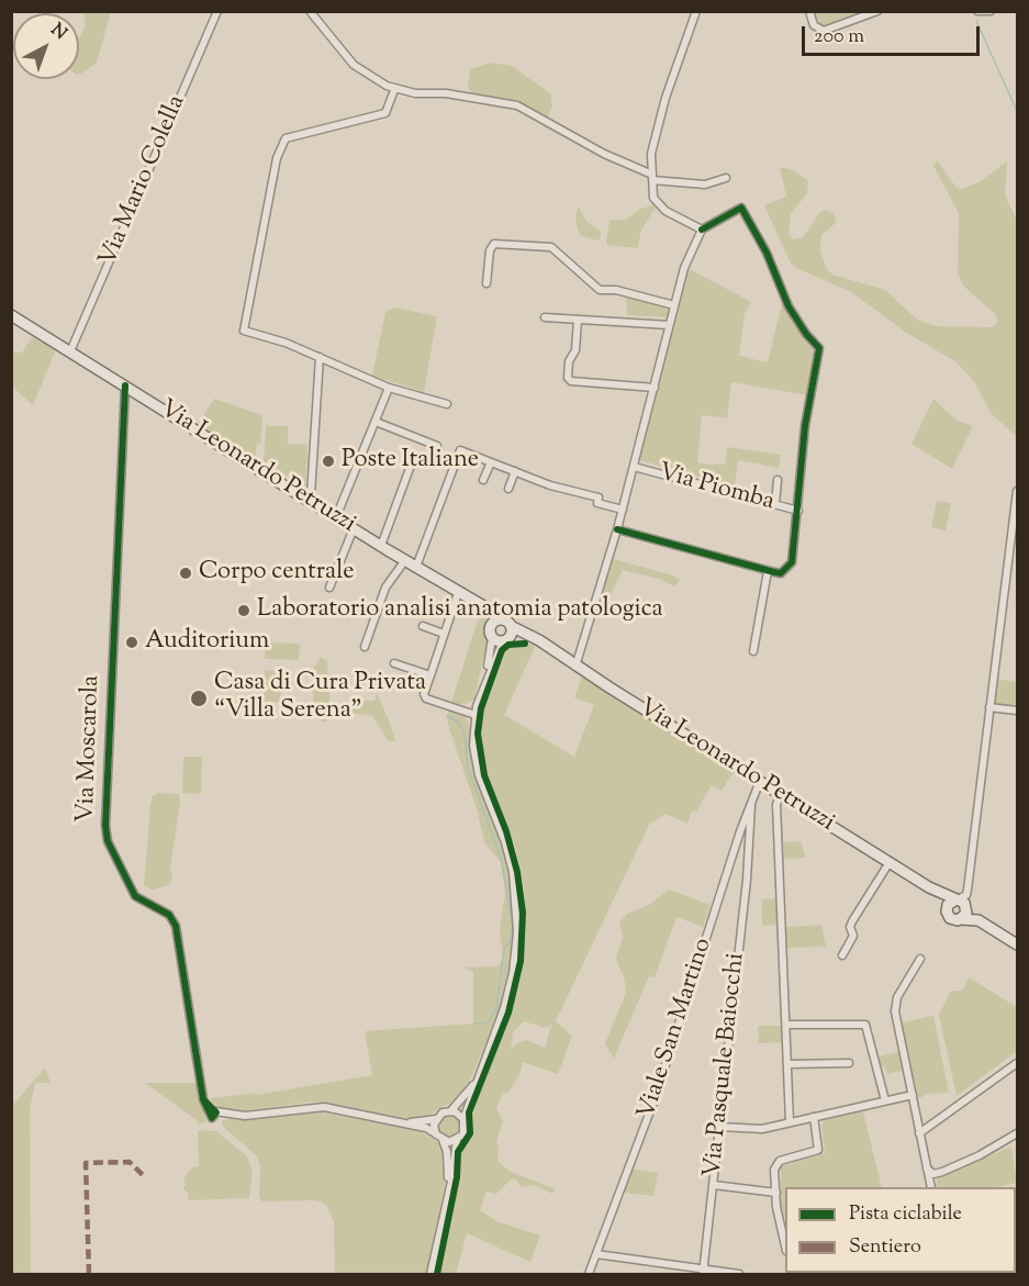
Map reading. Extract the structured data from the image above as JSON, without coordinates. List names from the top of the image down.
{
  "streets": {
    "main road": ["Via Leonardo Petruzzi"],
    "street": [
      "Via Mario Colella",
      "Via Piomba",
      "Via Moscarola",
      "Viale San Martino",
      "Via Pasquale Baiocchi"
    ]
  },
  "crossings": [
    ["Via Mario Colella", "Via Leonardo Petruzzi"],
    ["Via Leonardo Petruzzi", "Via Piomba"],
    ["Via Leonardo Petruzzi", "Via Moscarola"],
    ["Via Leonardo Petruzzi", "Via Pasquale Baiocchi"],
    ["Viale San Martino", "Via Pasquale Baiocchi"]
  ],
  "places": [
    "Poste Italiane",
    "Corpo centrale",
    "Laboratorio analisi anatomia patologica",
    "Auditorium",
    "Casa di Cura Privata “Villa Serena”"
  ],
  "legend": ["Pista ciclabile", "Sentiero"],
  "scale_bar": "200 m",
  "north": "top right"
}
